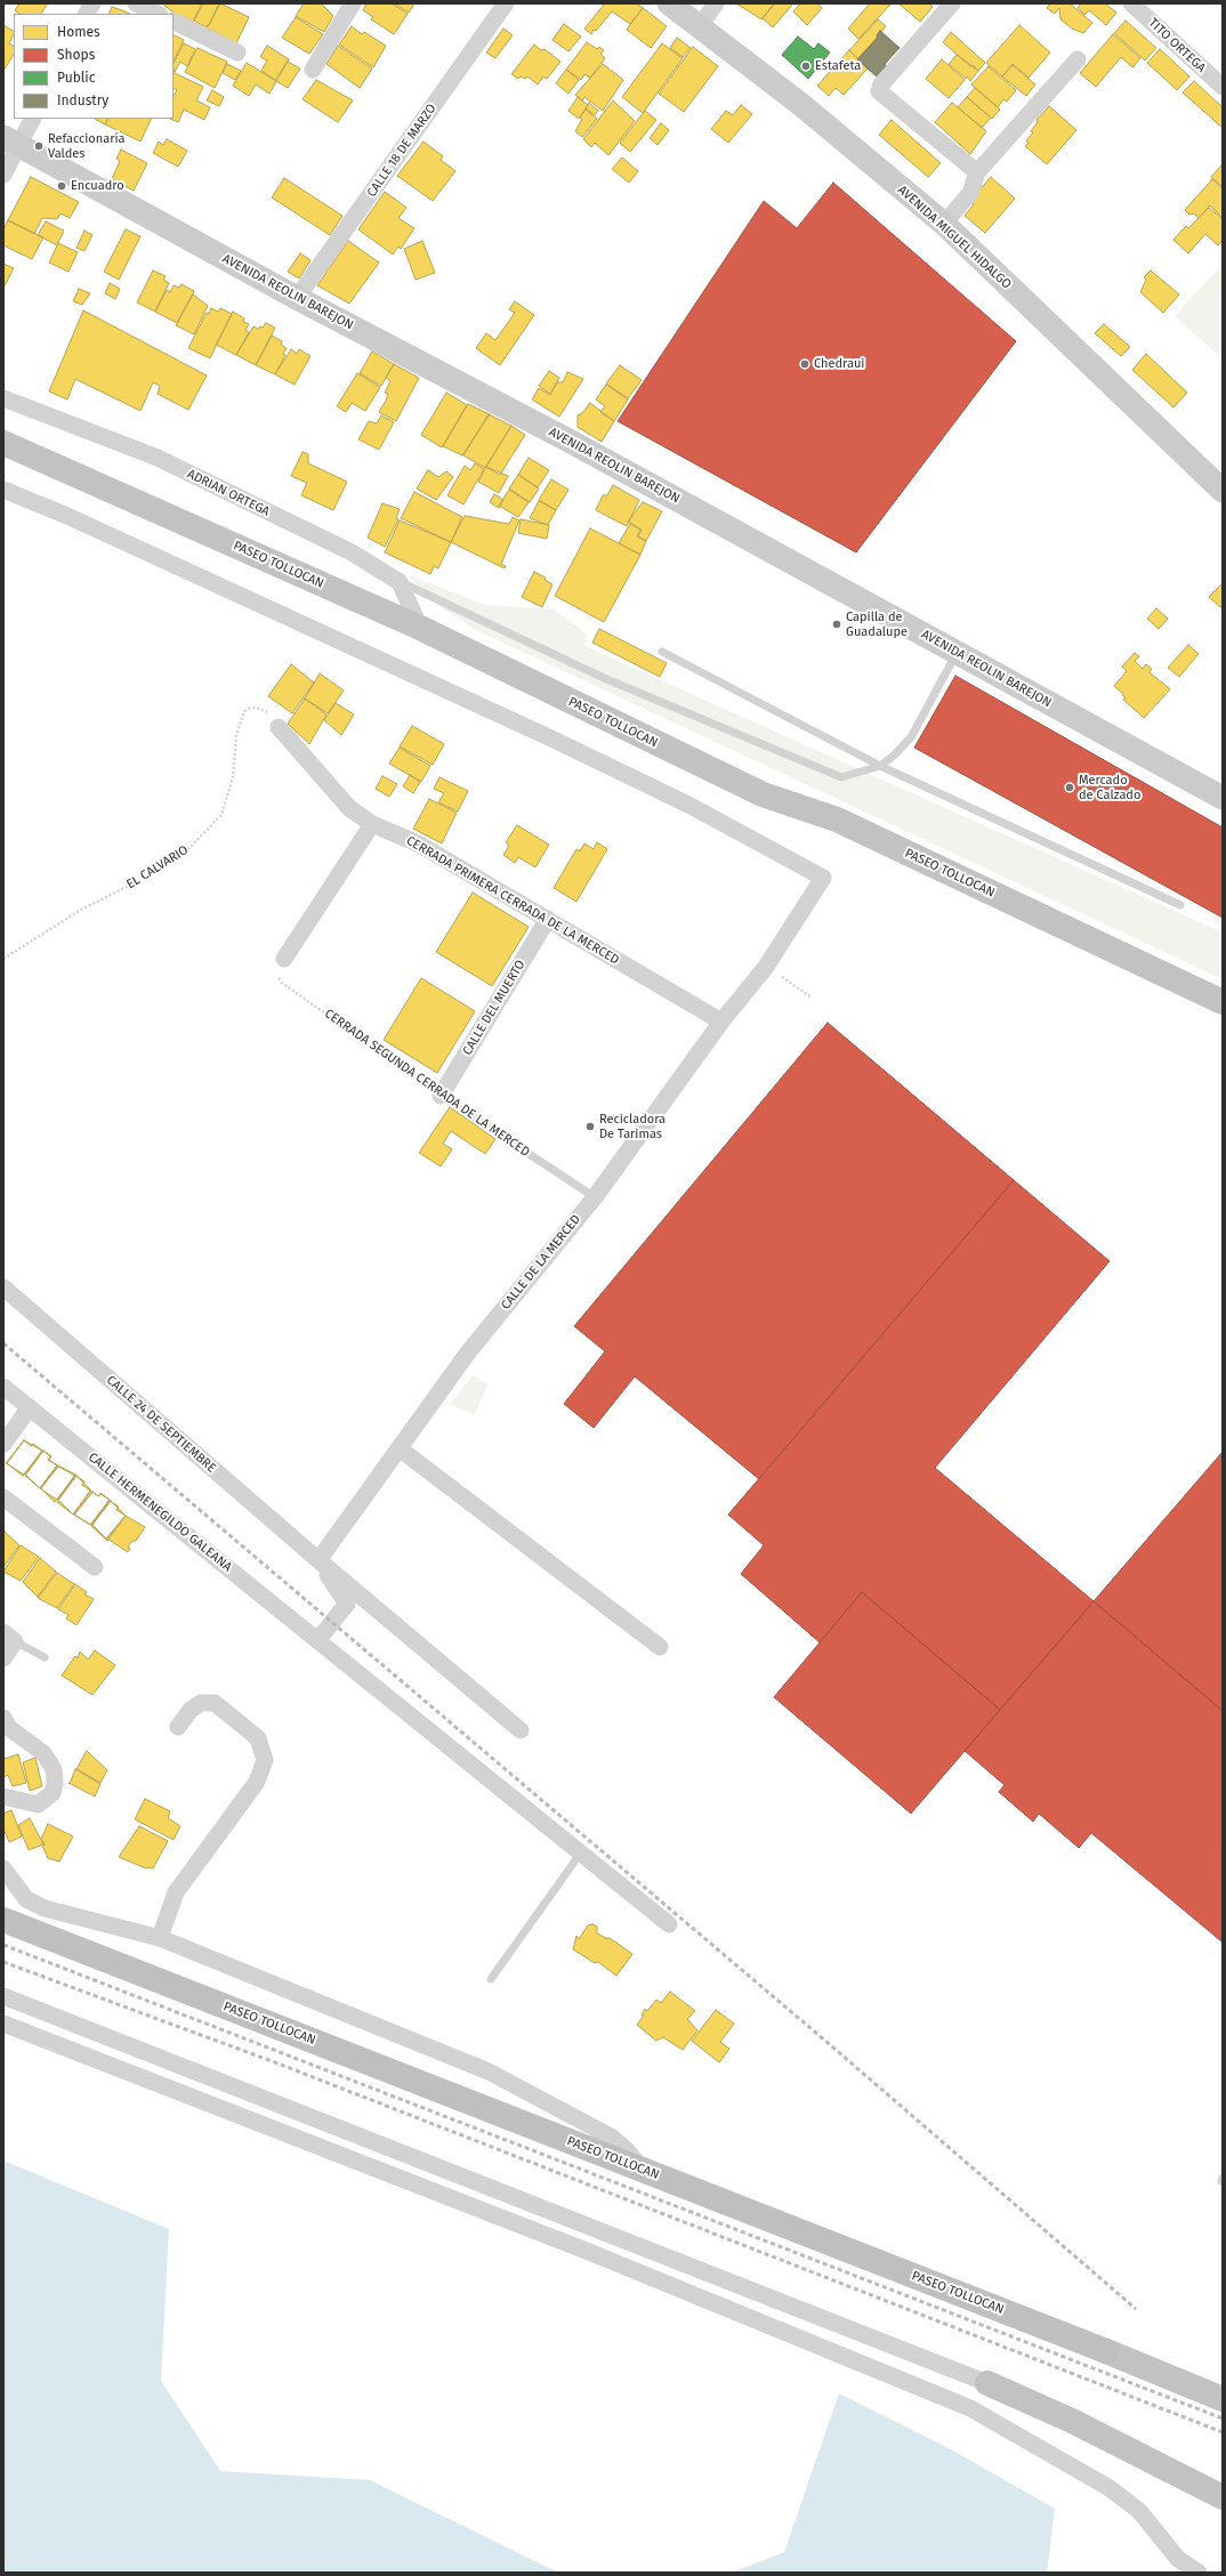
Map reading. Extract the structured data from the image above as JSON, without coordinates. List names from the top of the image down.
{
  "streets": {
    "highway": ["PASEO TOLLOCAN"],
    "main road": ["AVENIDA MIGUEL HIDALGO", "AVENIDA REOLIN BAREJON"],
    "street": [
      "TITO ORTEGA",
      "CALLE 18 DE MARZO",
      "ADRIAN ORTEGA",
      "CERRADA PRIMERA CERRADA DE LA MERCED",
      "CALLE DEL MUERTO",
      "CALLE DE LA MERCED",
      "CALLE 24 DE SEPTIEMBRE",
      "CALLE HERMENEGILDO GALEANA"
    ],
    "lane": ["CERRADA SEGUNDA CERRADA DE LA MERCED"],
    "path": ["EL CALVARIO"]
  },
  "crossings": [
    ["CALLE 18 DE MARZO", "AVENIDA REOLIN BAREJON"],
    ["EL CALVARIO", "CERRADA PRIMERA CERRADA DE LA MERCED"],
    ["CERRADA PRIMERA CERRADA DE LA MERCED", "CALLE DEL MUERTO"],
    ["CERRADA PRIMERA CERRADA DE LA MERCED", "CALLE DE LA MERCED"],
    ["CALLE DEL MUERTO", "CERRADA SEGUNDA CERRADA DE LA MERCED"],
    ["CERRADA SEGUNDA CERRADA DE LA MERCED", "CALLE DE LA MERCED"],
    ["CALLE DE LA MERCED", "CALLE 24 DE SEPTIEMBRE"]
  ],
  "places": [
    "Estafeta",
    "Refaccionaría Valdes",
    "Encuadro",
    "Chedraui",
    "Capilla de Guadalupe",
    "Mercado de Calzado",
    "Recicladora De Tarimas"
  ],
  "legend": [
    "Homes",
    "Shops",
    "Public",
    "Industry"
  ]
}
